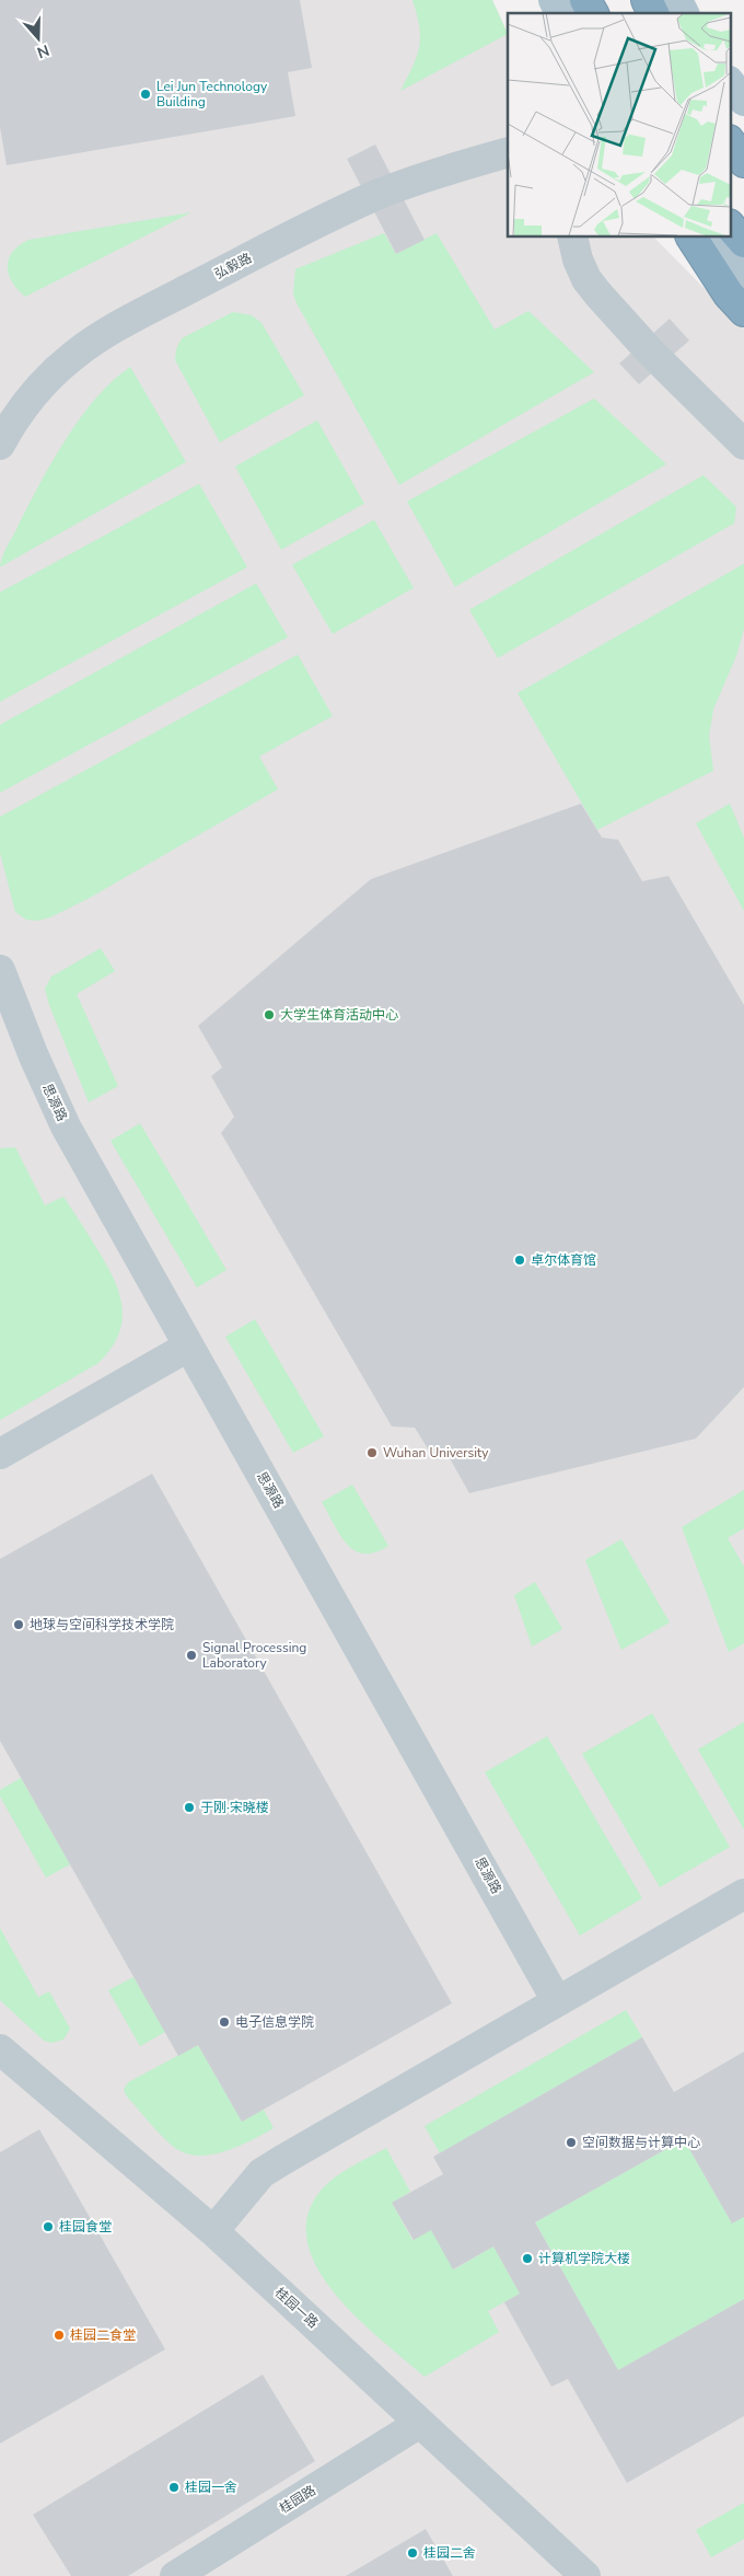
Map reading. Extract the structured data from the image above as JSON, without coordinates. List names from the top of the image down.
{
  "streets": {
    "street": [
      "弘毅路",
      "思源路",
      "桂园一路",
      "桂园路"
    ]
  },
  "crossings": [
    ["桂园一路", "桂园路"]
  ],
  "places": [
    "Lei Jun Technology Building",
    "大学生体育活动中心",
    "卓尔体育馆",
    "Wuhan University",
    "地球与空间科学技术学院",
    "Signal Processing Laboratory",
    "于刚·宋晓楼",
    "电子信息学院",
    "空间数据与计算中心",
    "桂园食堂",
    "计算机学院大楼",
    "桂园二食堂",
    "桂园一舍",
    "桂园二舍"
  ],
  "north": "bottom"
}
